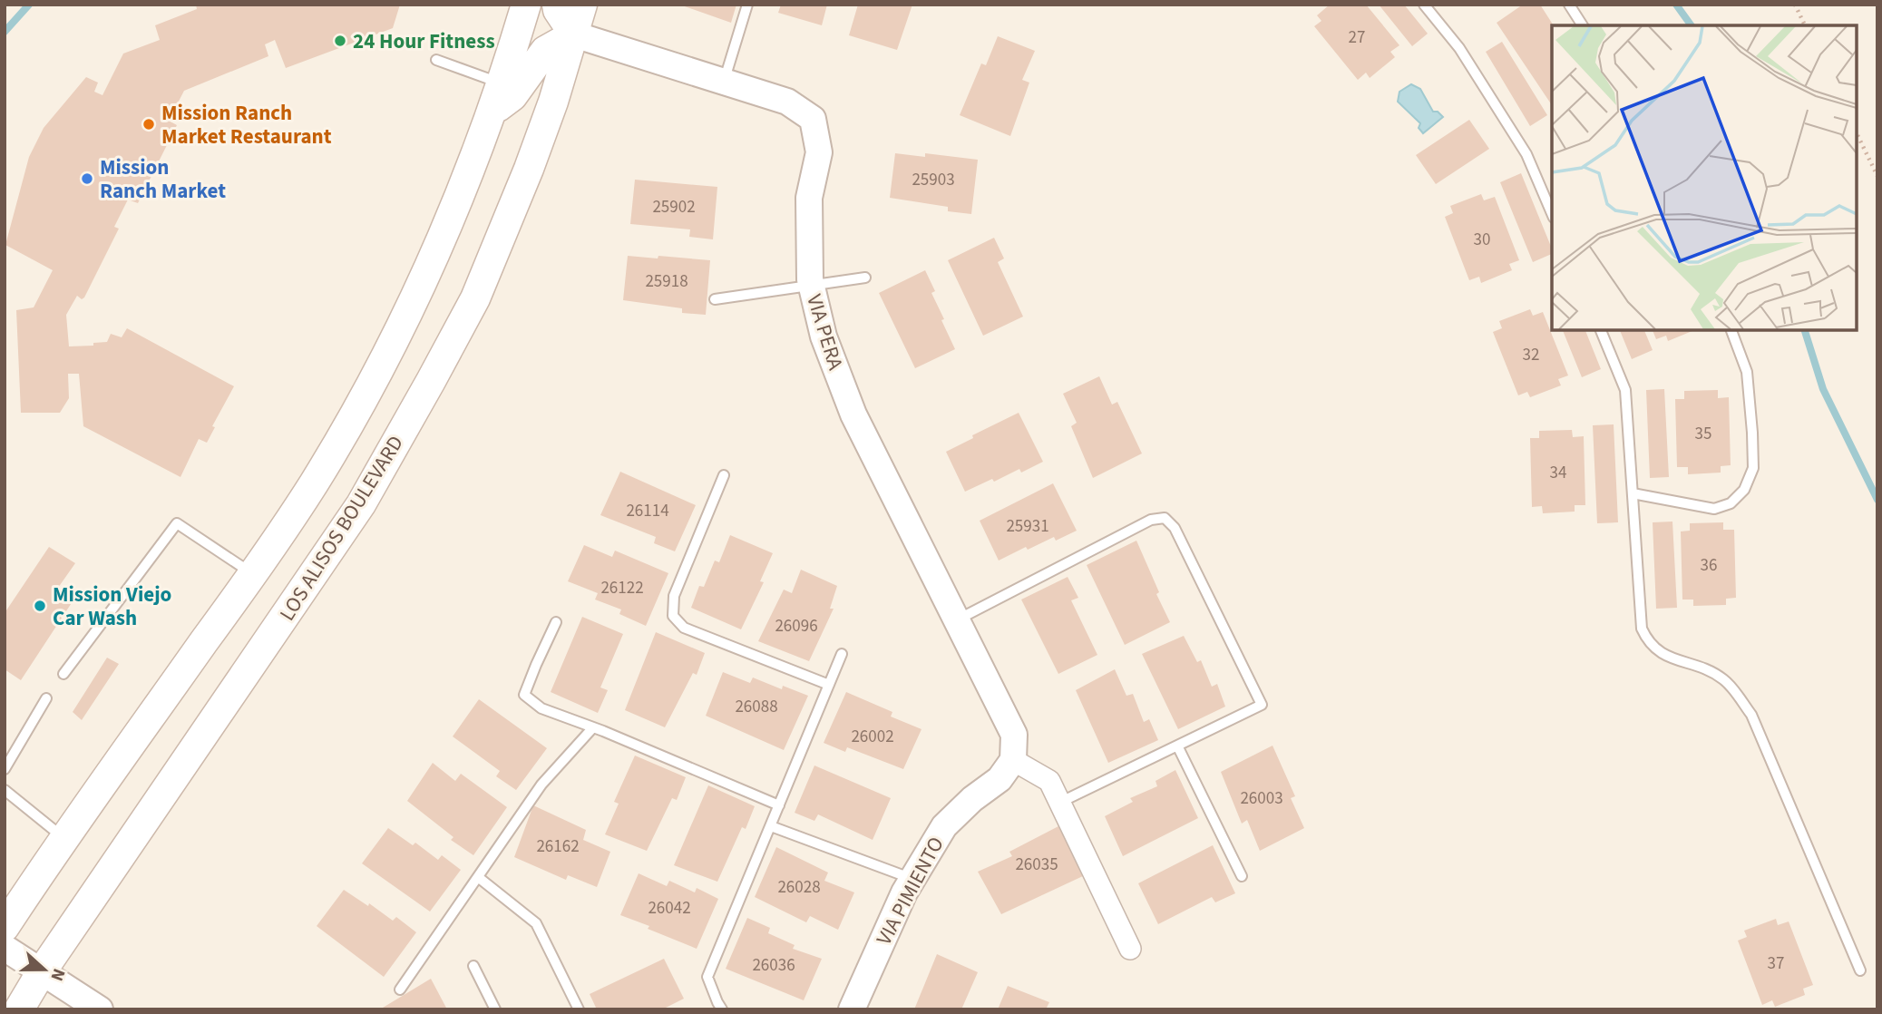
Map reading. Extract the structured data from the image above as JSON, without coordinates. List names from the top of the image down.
{
  "streets": {
    "main road": ["LOS ALISOS BOULEVARD"],
    "street": ["VIA PERA", "VIA PIMIENTO"]
  },
  "crossings": [
    ["VIA PERA", "LOS ALISOS BOULEVARD"],
    ["VIA PERA", "VIA PIMIENTO"]
  ],
  "places": [
    "24 Hour Fitness",
    "Mission Ranch Market Restaurant",
    "Mission Ranch Market",
    "Mission Viejo Car Wash"
  ],
  "house_numbers": [
    "27",
    "25903",
    "25902",
    "30",
    "25918",
    "32",
    "35",
    "34",
    "26114",
    "25931",
    "36",
    "26122",
    "26096",
    "26088",
    "26002",
    "26003",
    "26162",
    "26035",
    "26028",
    "26042",
    "37",
    "26036"
  ],
  "north": "right"
}
